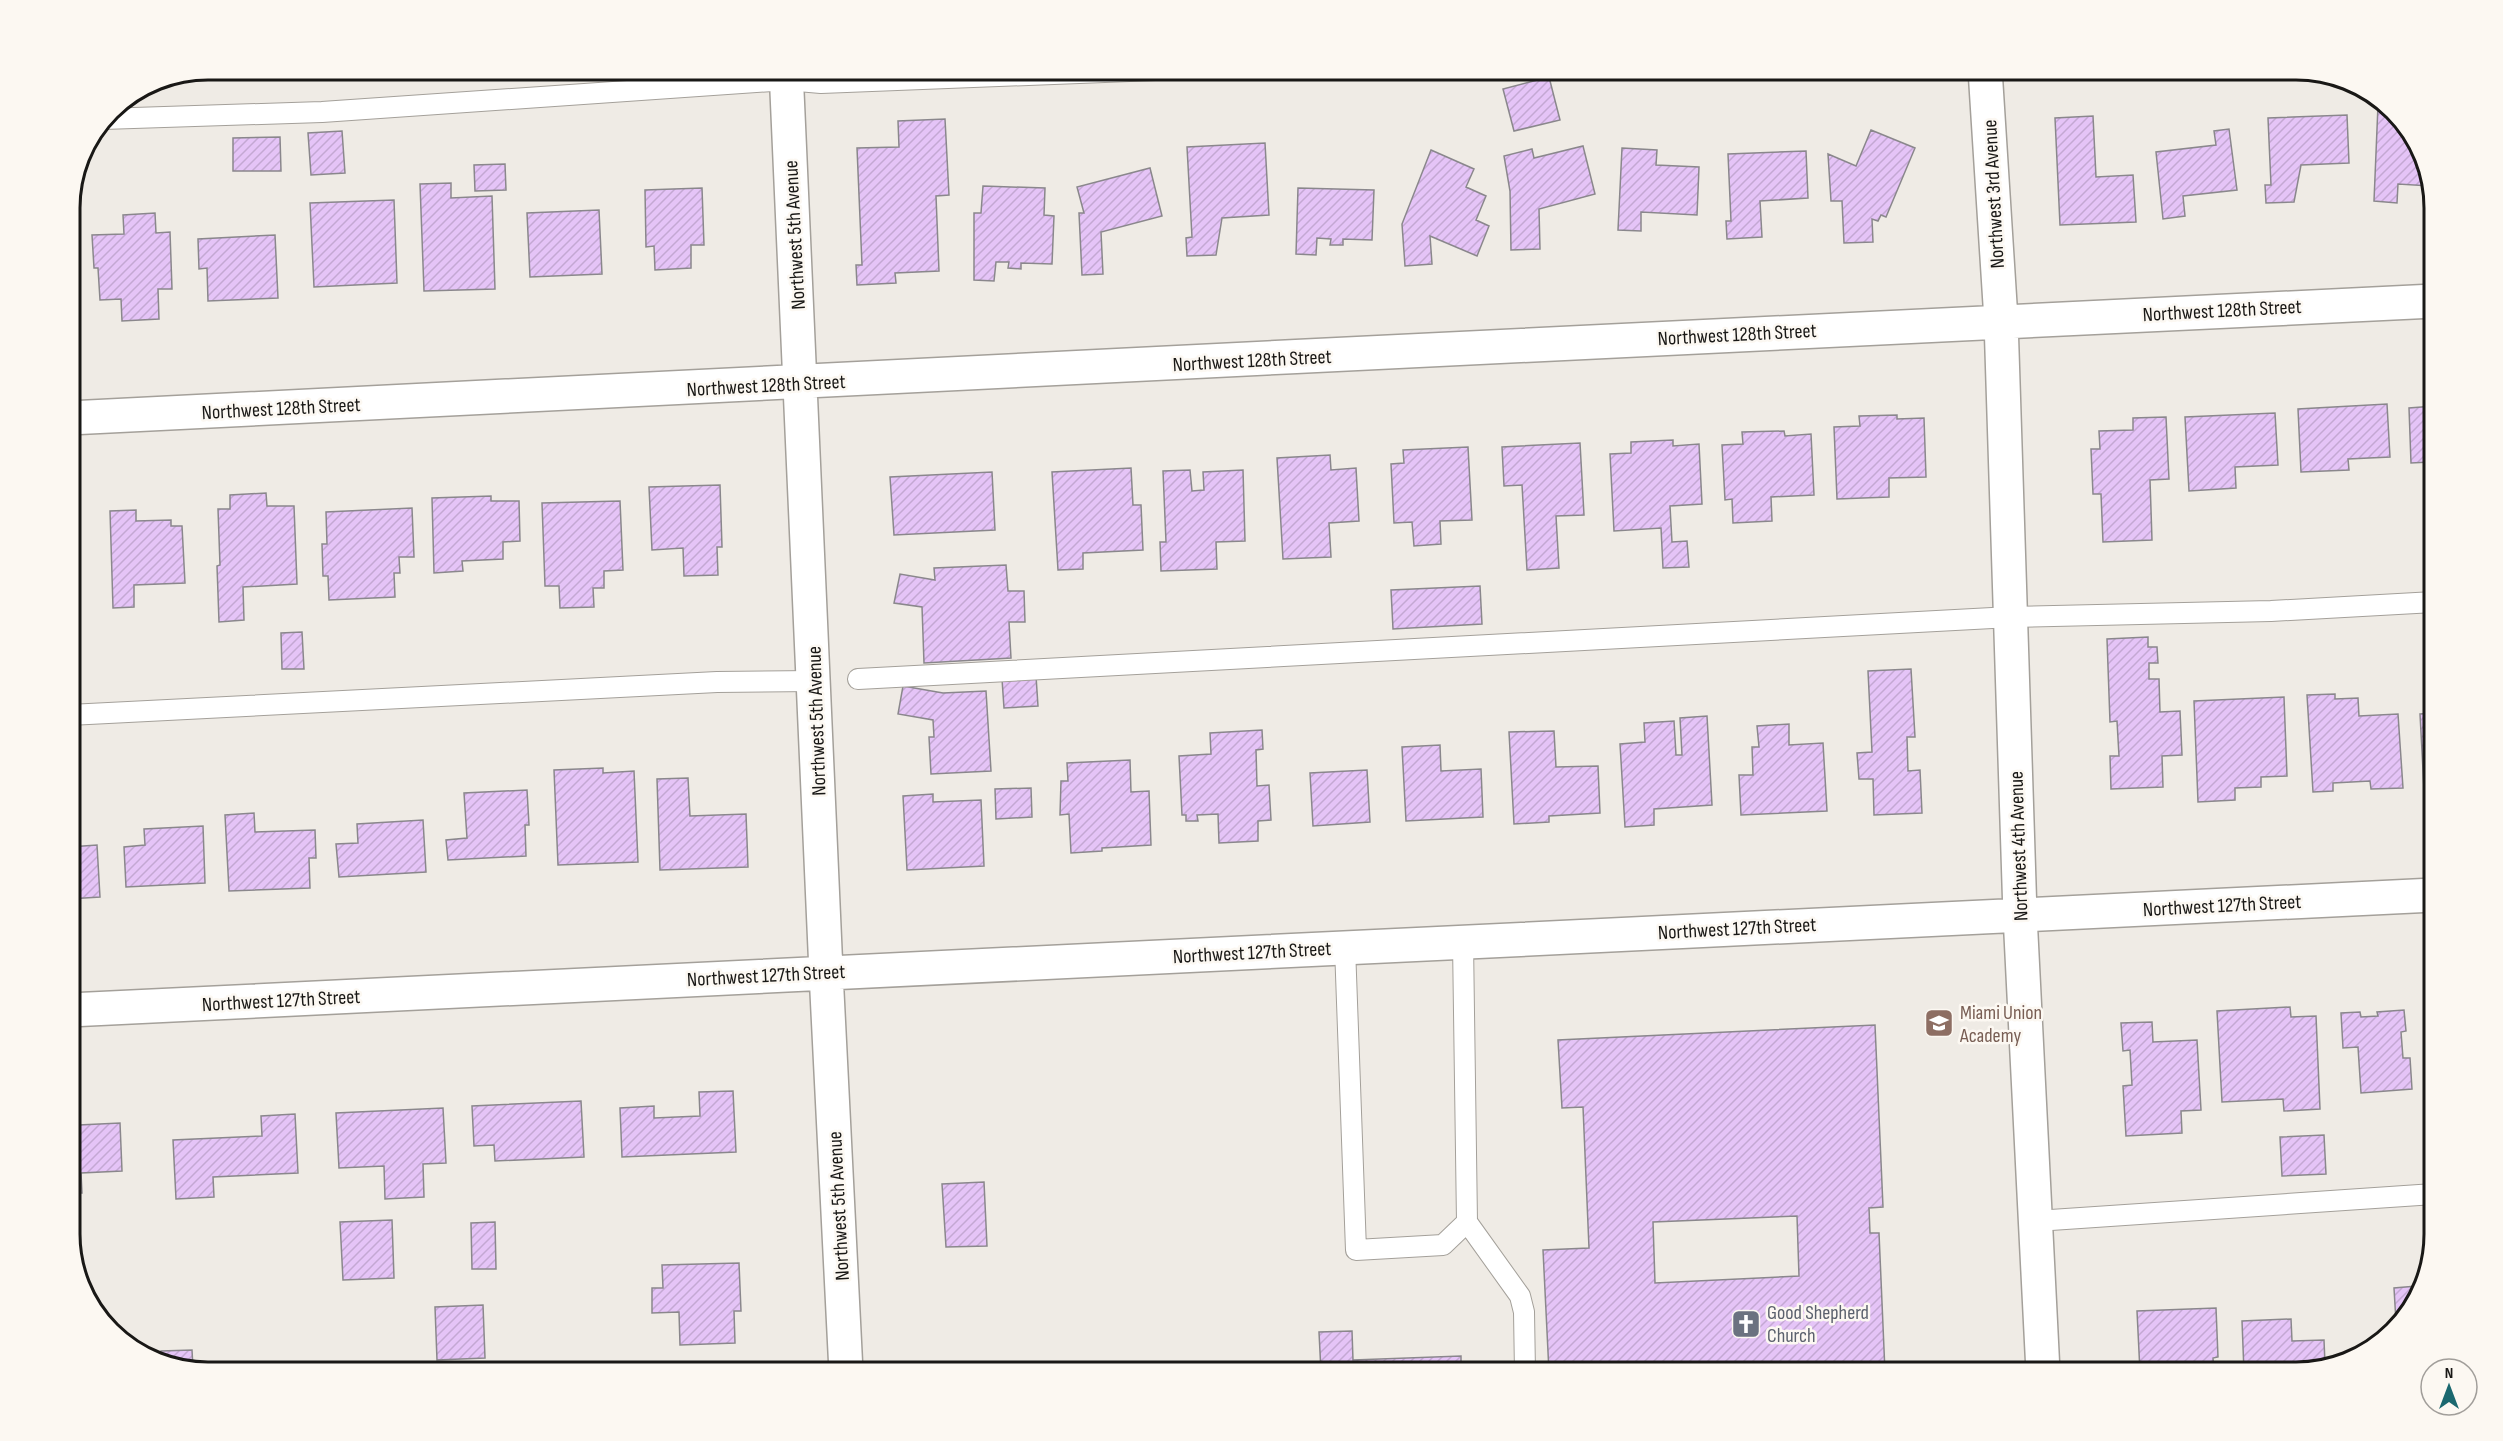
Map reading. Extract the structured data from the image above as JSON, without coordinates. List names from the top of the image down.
{
  "streets": {
    "street": [
      "Northwest 3rd Avenue",
      "Northwest 5th Avenue",
      "Northwest 128th Street",
      "Northwest 4th Avenue",
      "Northwest 127th Street"
    ]
  },
  "crossings": [
    ["Northwest 3rd Avenue", "Northwest 128th Street"],
    ["Northwest 3rd Avenue", "Northwest 4th Avenue"],
    ["Northwest 5th Avenue", "Northwest 128th Street"],
    ["Northwest 5th Avenue", "Northwest 127th Street"],
    ["Northwest 128th Street", "Northwest 4th Avenue"],
    ["Northwest 4th Avenue", "Northwest 127th Street"]
  ],
  "places": {
    "school or university": ["Miami Union Academy"],
    "church": ["Good Shepherd Church"]
  },
  "north": "top"
}
